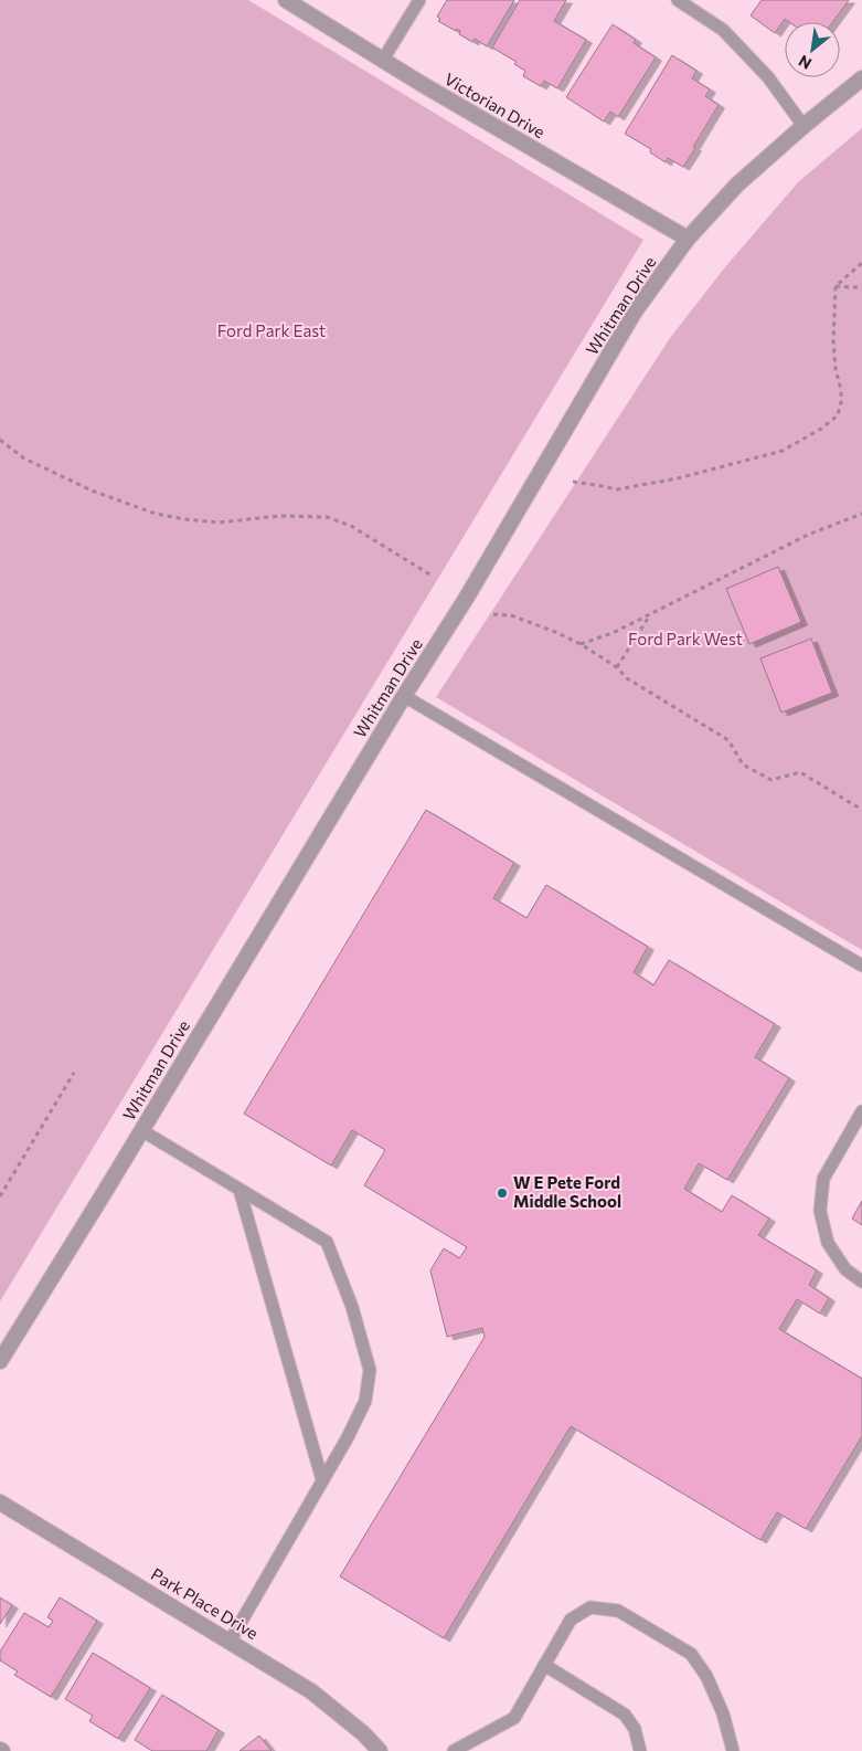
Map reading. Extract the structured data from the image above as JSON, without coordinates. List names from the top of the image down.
{
  "streets": {
    "street": ["Victorian Drive", "Whitman Drive", "Park Place Drive"]
  },
  "crossings": [
    ["Victorian Drive", "Whitman Drive"]
  ],
  "parks": ["Ford Park East", "Ford Park West"],
  "places": ["W E Pete Ford Middle School"],
  "north": "bottom left"
}
